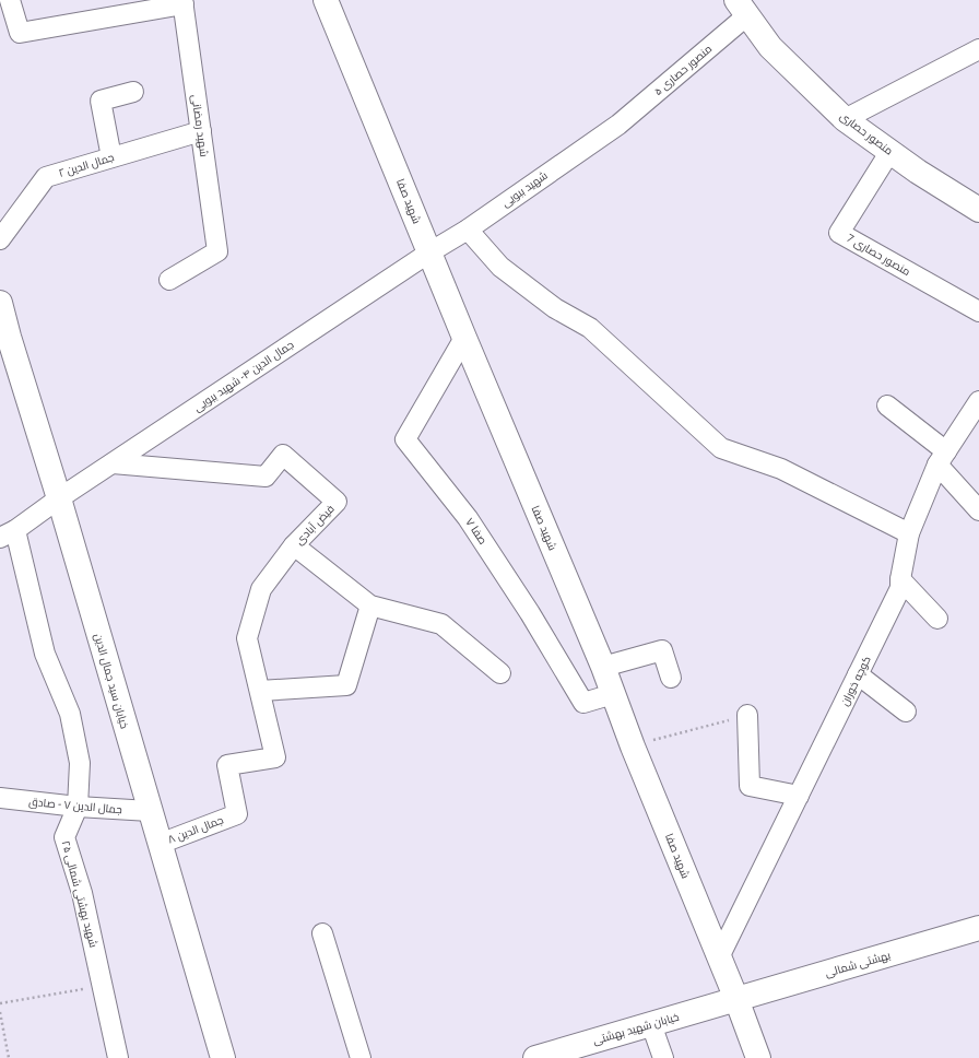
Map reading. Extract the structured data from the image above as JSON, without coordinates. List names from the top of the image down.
{
  "streets": {
    "main road": [
      "منصور حصاری",
      "شهید صفا",
      "خیابان سید جمال الدین",
      "بهشتی شمالی",
      "خیابان شهید بهشتی"
    ],
    "street": [
      "منصور حصاری ۵",
      "شهید رمضانی",
      "جمال الدین ۲",
      "شهید ببویی",
      "منصور حصاری 7",
      "جمال الدین ۴- شهید ببویی",
      "فیض آبادی",
      "صفا ۷",
      "کوچه خوران",
      "جمال الدین ۷ - صادق",
      "جمال الدین ۸",
      "۲۵ شهید بهشتی شمالی"
    ]
  },
  "crossings": [
    ["منصور حصاری ۵", "منصور حصاری"],
    ["منصور حصاری ۵", "شهید ببویی"],
    ["شهید رمضانی", "جمال الدین ۲"],
    ["منصور حصاری", "منصور حصاری 7"],
    ["شهید ببویی", "شهید صفا"],
    ["شهید ببویی", "جمال الدین ۴- شهید ببویی"],
    ["شهید صفا", "جمال الدین ۴- شهید ببویی"],
    ["شهید صفا", "صفا ۷"],
    ["شهید صفا", "کوچه خوران"],
    ["شهید صفا", "بهشتی شمالی"],
    ["شهید صفا", "خیابان شهید بهشتی"],
    ["جمال الدین ۴- شهید ببویی", "فیض آبادی"],
    ["جمال الدین ۴- شهید ببویی", "خیابان سید جمال الدین"],
    ["جمال الدین ۴- شهید ببویی", "۲۵ شهید بهشتی شمالی"],
    ["فیض آبادی", "جمال الدین ۸"],
    ["خیابان سید جمال الدین", "جمال الدین ۷ - صادق"],
    ["خیابان سید جمال الدین", "جمال الدین ۸"],
    ["جمال الدین ۷ - صادق", "۲۵ شهید بهشتی شمالی"],
    ["بهشتی شمالی", "خیابان شهید بهشتی"]
  ]
}
